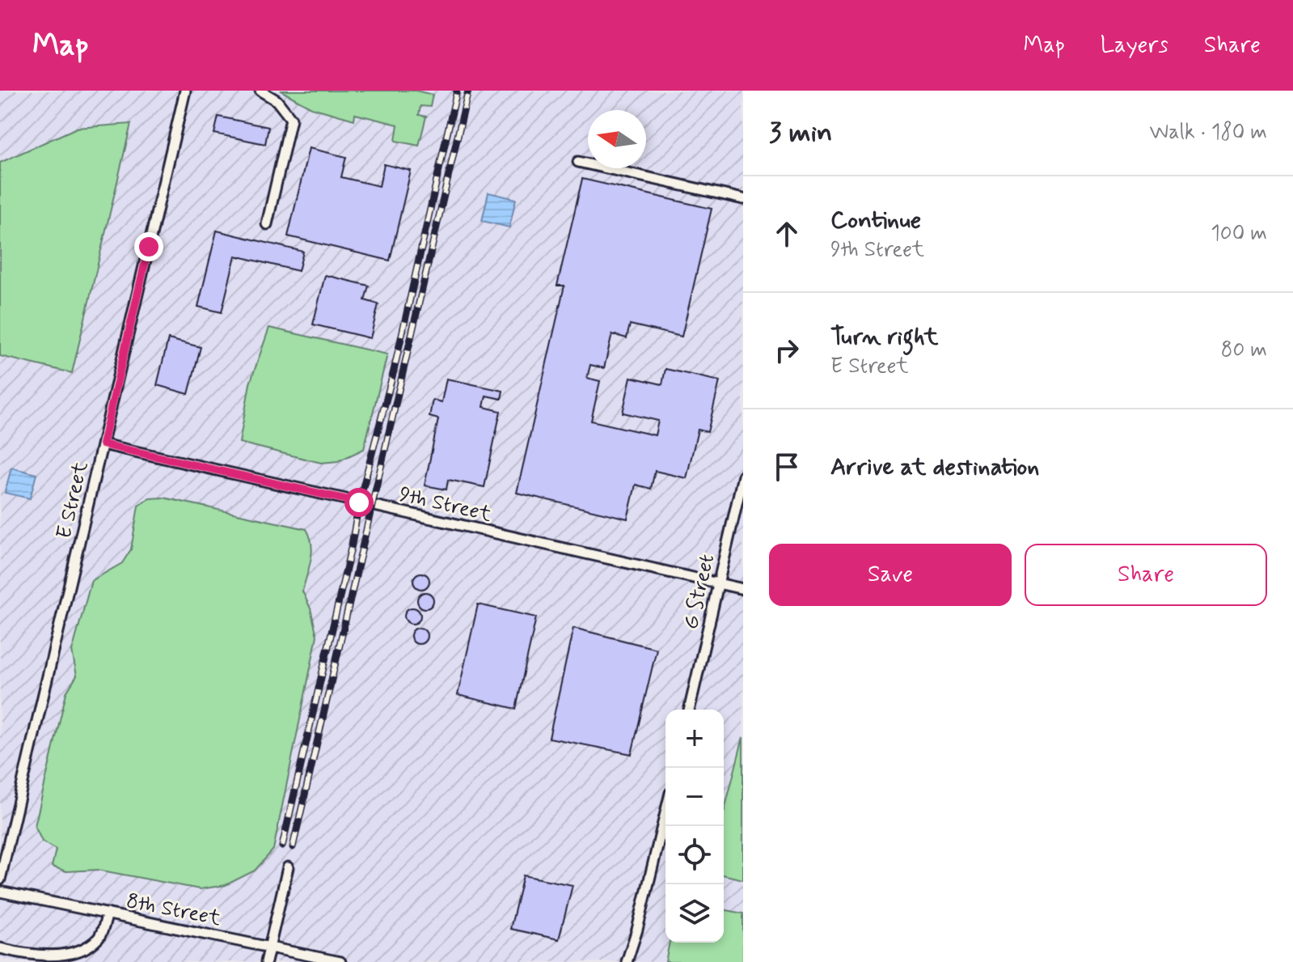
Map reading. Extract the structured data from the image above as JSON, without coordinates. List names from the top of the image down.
{
  "streets": {
    "lane": [
      "E Street",
      "9th Street",
      "G Street",
      "8th Street"
    ]
  },
  "crossings": [
    ["E Street", "9th Street"],
    ["9th Street", "G Street"]
  ],
  "north": "left",
  "page": {
    "header": "Map",
    "nav": ["Map", "Layers", "Share"],
    "heading": ["3 min", "Walk · 180 m"],
    "list": [
      ["Continue", "9th Street", "100 m"],
      ["Turn right", "E Street", "80 m"],
      "Arrive at destination"
    ],
    "buttons": ["Save", "Share"],
    "map_buttons": ["+", "−"]
  }
}
